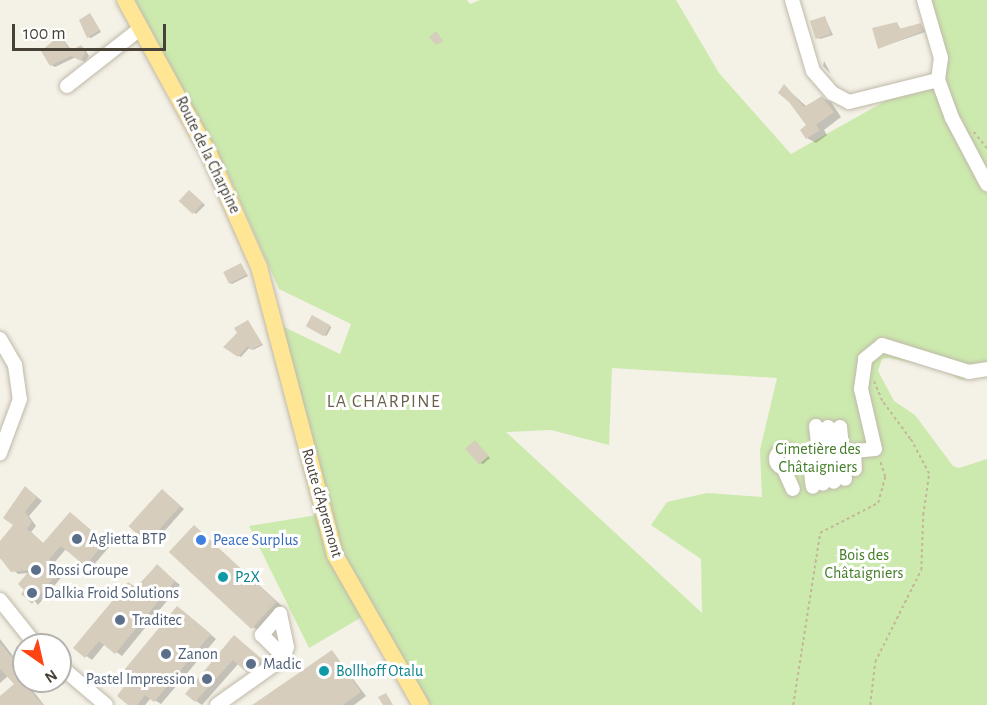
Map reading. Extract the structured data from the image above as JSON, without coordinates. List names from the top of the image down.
{
  "streets": {
    "main road": ["Route de la Charpine", "Route d'Apremont"]
  },
  "crossings": [
    ["Route de la Charpine", "Route d'Apremont"]
  ],
  "districts": ["LA CHARPINE"],
  "parks": ["Cimetière des Châtaigniers", "Bois des Châtaigniers"],
  "places": [
    "Aglietta BTP",
    "Peace Surplus",
    "Rossi Groupe",
    "P2X",
    "Dalkia Froid Solutions",
    "Traditec",
    "Zanon",
    "Madic",
    "Bollhoff Otalu",
    "Pastel Impression"
  ],
  "scale_bar": "100 m",
  "north": "bottom right"
}
